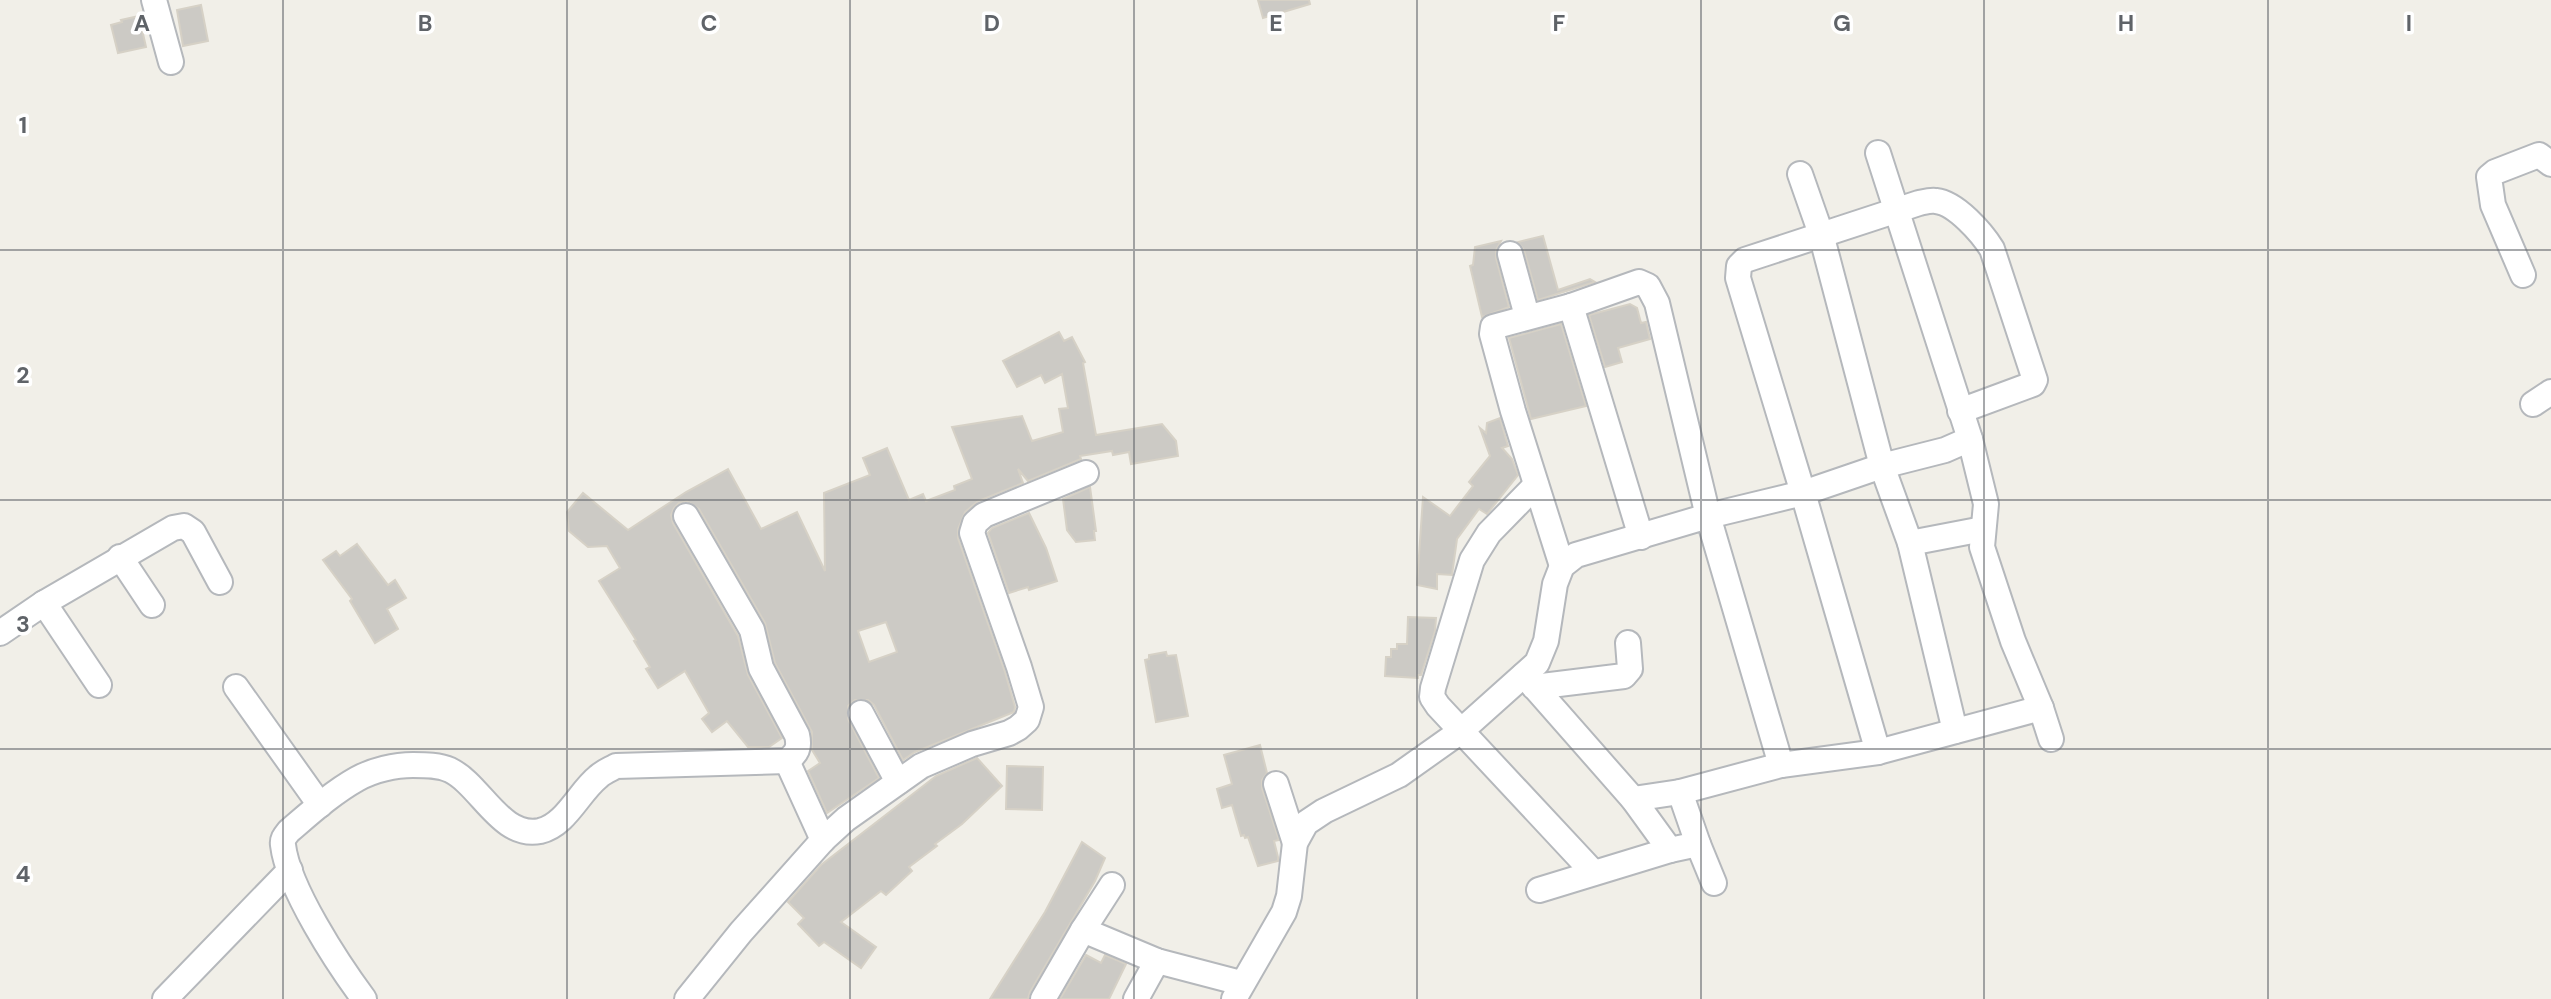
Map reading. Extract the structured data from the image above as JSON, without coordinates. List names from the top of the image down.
{
  "grid": {
    "columns": [
      "A",
      "B",
      "C",
      "D",
      "E",
      "F",
      "G",
      "H",
      "I"
    ],
    "rows": [
      "1",
      "2",
      "3",
      "4"
    ]
  }
}
